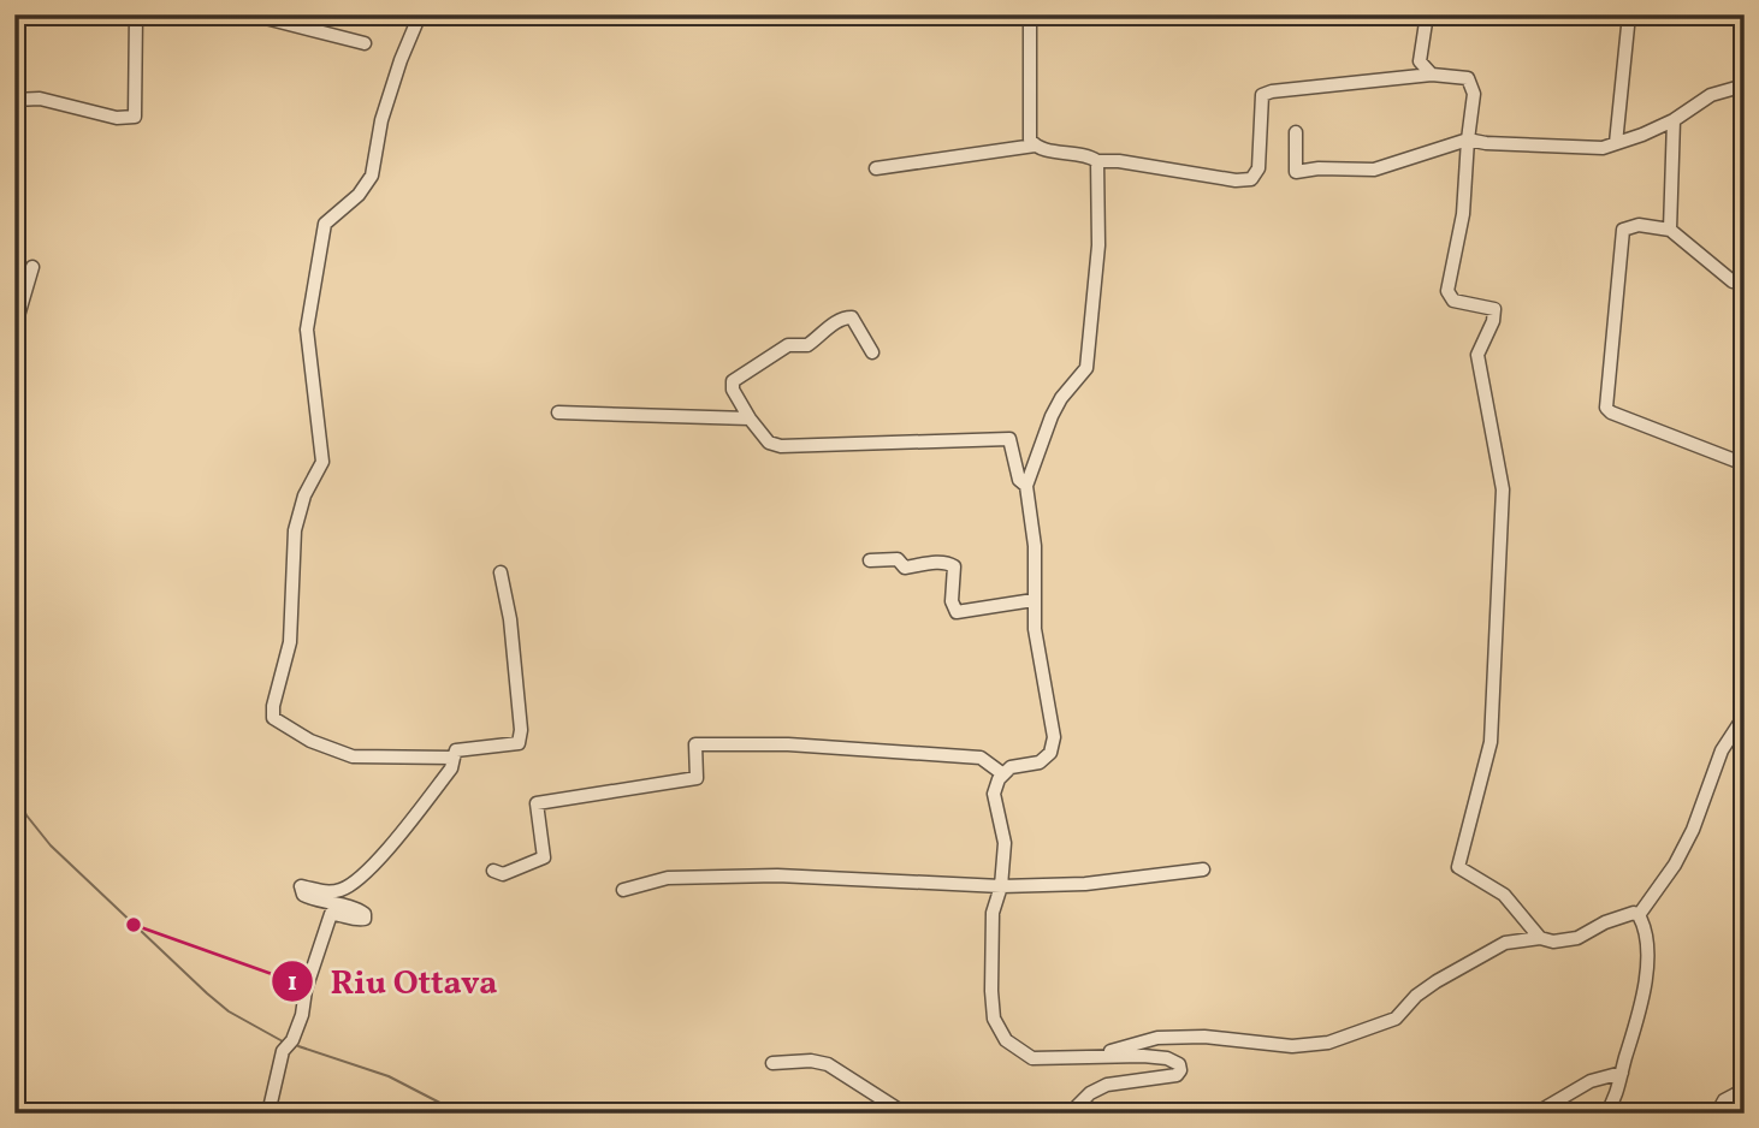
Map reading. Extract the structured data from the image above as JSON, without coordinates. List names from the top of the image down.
{
  "places": ["Riu Ottava"]
}
